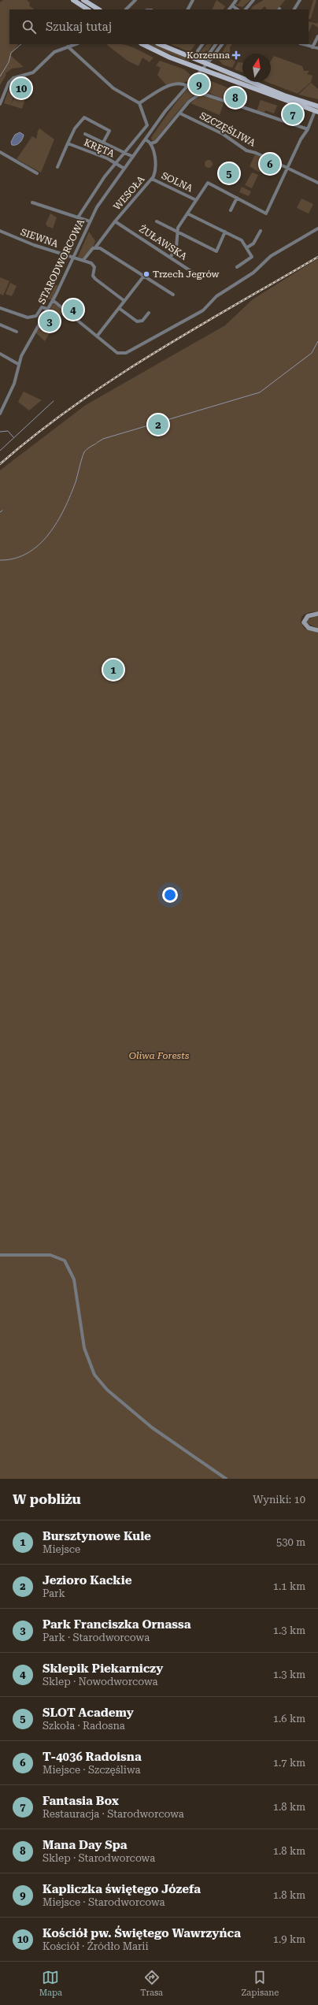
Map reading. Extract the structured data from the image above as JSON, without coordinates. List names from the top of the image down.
{
  "streets": {
    "street": [
      "SZCZĘŚLIWA",
      "KRĘTA",
      "SOLNA",
      "WESOŁA",
      "SIEWNA",
      "ŻUŁAWSKA",
      "STARODWORCOWA"
    ]
  },
  "crossings": [
    ["KRĘTA", "STARODWORCOWA"],
    ["SOLNA", "WESOŁA"],
    ["SOLNA", "ŻUŁAWSKA"],
    ["WESOŁA", "SIEWNA"],
    ["WESOŁA", "ŻUŁAWSKA"],
    ["SIEWNA", "STARODWORCOWA"]
  ],
  "parks": ["Oliwa Forests"],
  "places": {
    "health": ["Korzenna"],
    "other": ["Trzech Jegrów"]
  },
  "north": "top",
  "page": {
    "search": "Szukaj tutaj",
    "pins": [
      "9",
      "10",
      "8",
      "7",
      "6",
      "5",
      "4",
      "3",
      "2",
      "1"
    ],
    "heading": ["W pobliżu", "Wyniki: 10"],
    "list": [
      {
        "mark": "1",
        "name": "Bursztynowe Kule",
        "note": "Miejsce",
        "value": "530 m"
      },
      {
        "mark": "2",
        "name": "Jezioro Kackie",
        "note": "Park",
        "value": "1.1 km"
      },
      {
        "mark": "3",
        "name": "Park Franciszka Ornassa",
        "note": "Park · Starodworcowa",
        "value": "1.3 km"
      },
      {
        "mark": "4",
        "name": "Sklepik Piekarniczy",
        "note": "Sklep · Nowodworcowa",
        "value": "1.3 km"
      },
      {
        "mark": "5",
        "name": "SLOT Academy",
        "note": "Szkoła · Radosna",
        "value": "1.6 km"
      },
      {
        "mark": "6",
        "name": "T-4036 Radoisna",
        "note": "Miejsce · Szczęśliwa",
        "value": "1.7 km"
      },
      {
        "mark": "7",
        "name": "Fantasia Box",
        "note": "Restauracja · Starodworcowa",
        "value": "1.8 km"
      },
      {
        "mark": "8",
        "name": "Mana Day Spa",
        "note": "Sklep · Starodworcowa",
        "value": "1.8 km"
      },
      {
        "mark": "9",
        "name": "Kapliczka świętego Józefa",
        "note": "Miejsce · Starodworcowa",
        "value": "1.8 km"
      },
      {
        "mark": "10",
        "name": "Kościół pw. Świętego Wawrzyńca",
        "note": "Kościół · Źródło Marii",
        "value": "1.9 km"
      }
    ],
    "nav": ["Mapa", "Trasa", "Zapisane"]
  }
}
